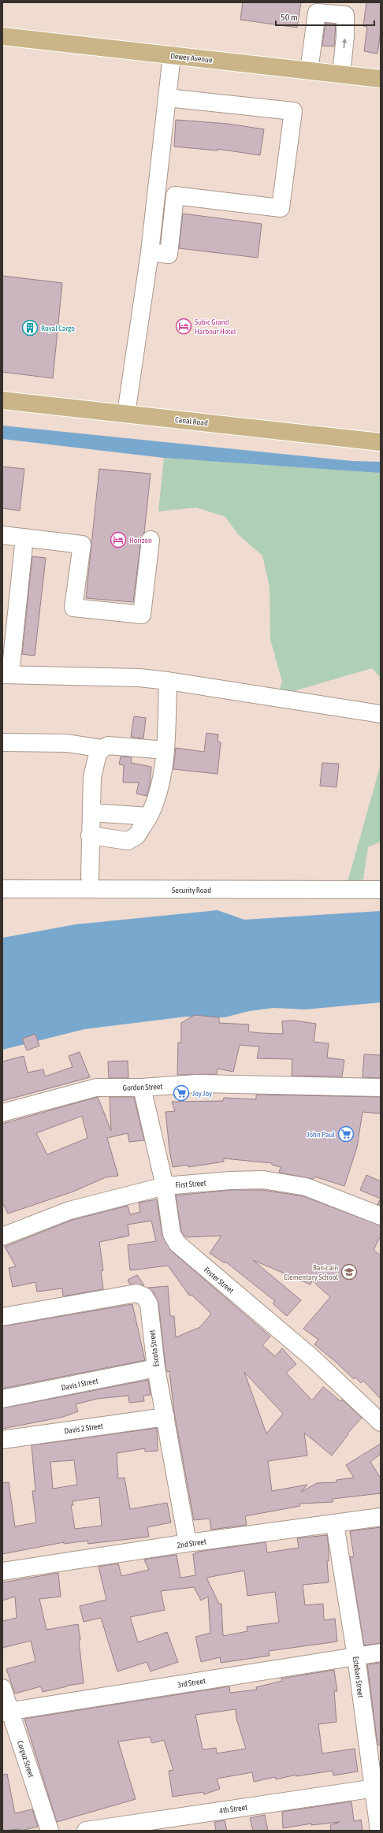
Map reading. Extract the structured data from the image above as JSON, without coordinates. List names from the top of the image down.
{
  "streets": {
    "main road": ["Dewey Avenue", "Canal Road"],
    "street": [
      "Security Road",
      "Gordon Street",
      "First Street",
      "Foster Street",
      "Escota Street",
      "Davis I Street",
      "Davis 2 Street",
      "2nd Street",
      "Esteban Street",
      "3rd Street",
      "Corpuz Street",
      "4th Street"
    ]
  },
  "crossings": [
    ["Gordon Street", "Foster Street"],
    ["First Street", "Foster Street"],
    ["Escota Street", "Davis I Street"],
    ["Escota Street", "Davis 2 Street"],
    ["Escota Street", "2nd Street"],
    ["2nd Street", "Esteban Street"],
    ["Esteban Street", "3rd Street"],
    ["Esteban Street", "4th Street"],
    ["3rd Street", "Corpuz Street"]
  ],
  "places": {
    "hotel": ["Subic Grand Harbour Hotel", "Horizon"],
    "building": ["Royal Cargo"],
    "supermarket": ["Joy Joy", "John Paul"],
    "school or university": ["Banicain Elementary School"]
  },
  "scale_bar": "50 m"
}
